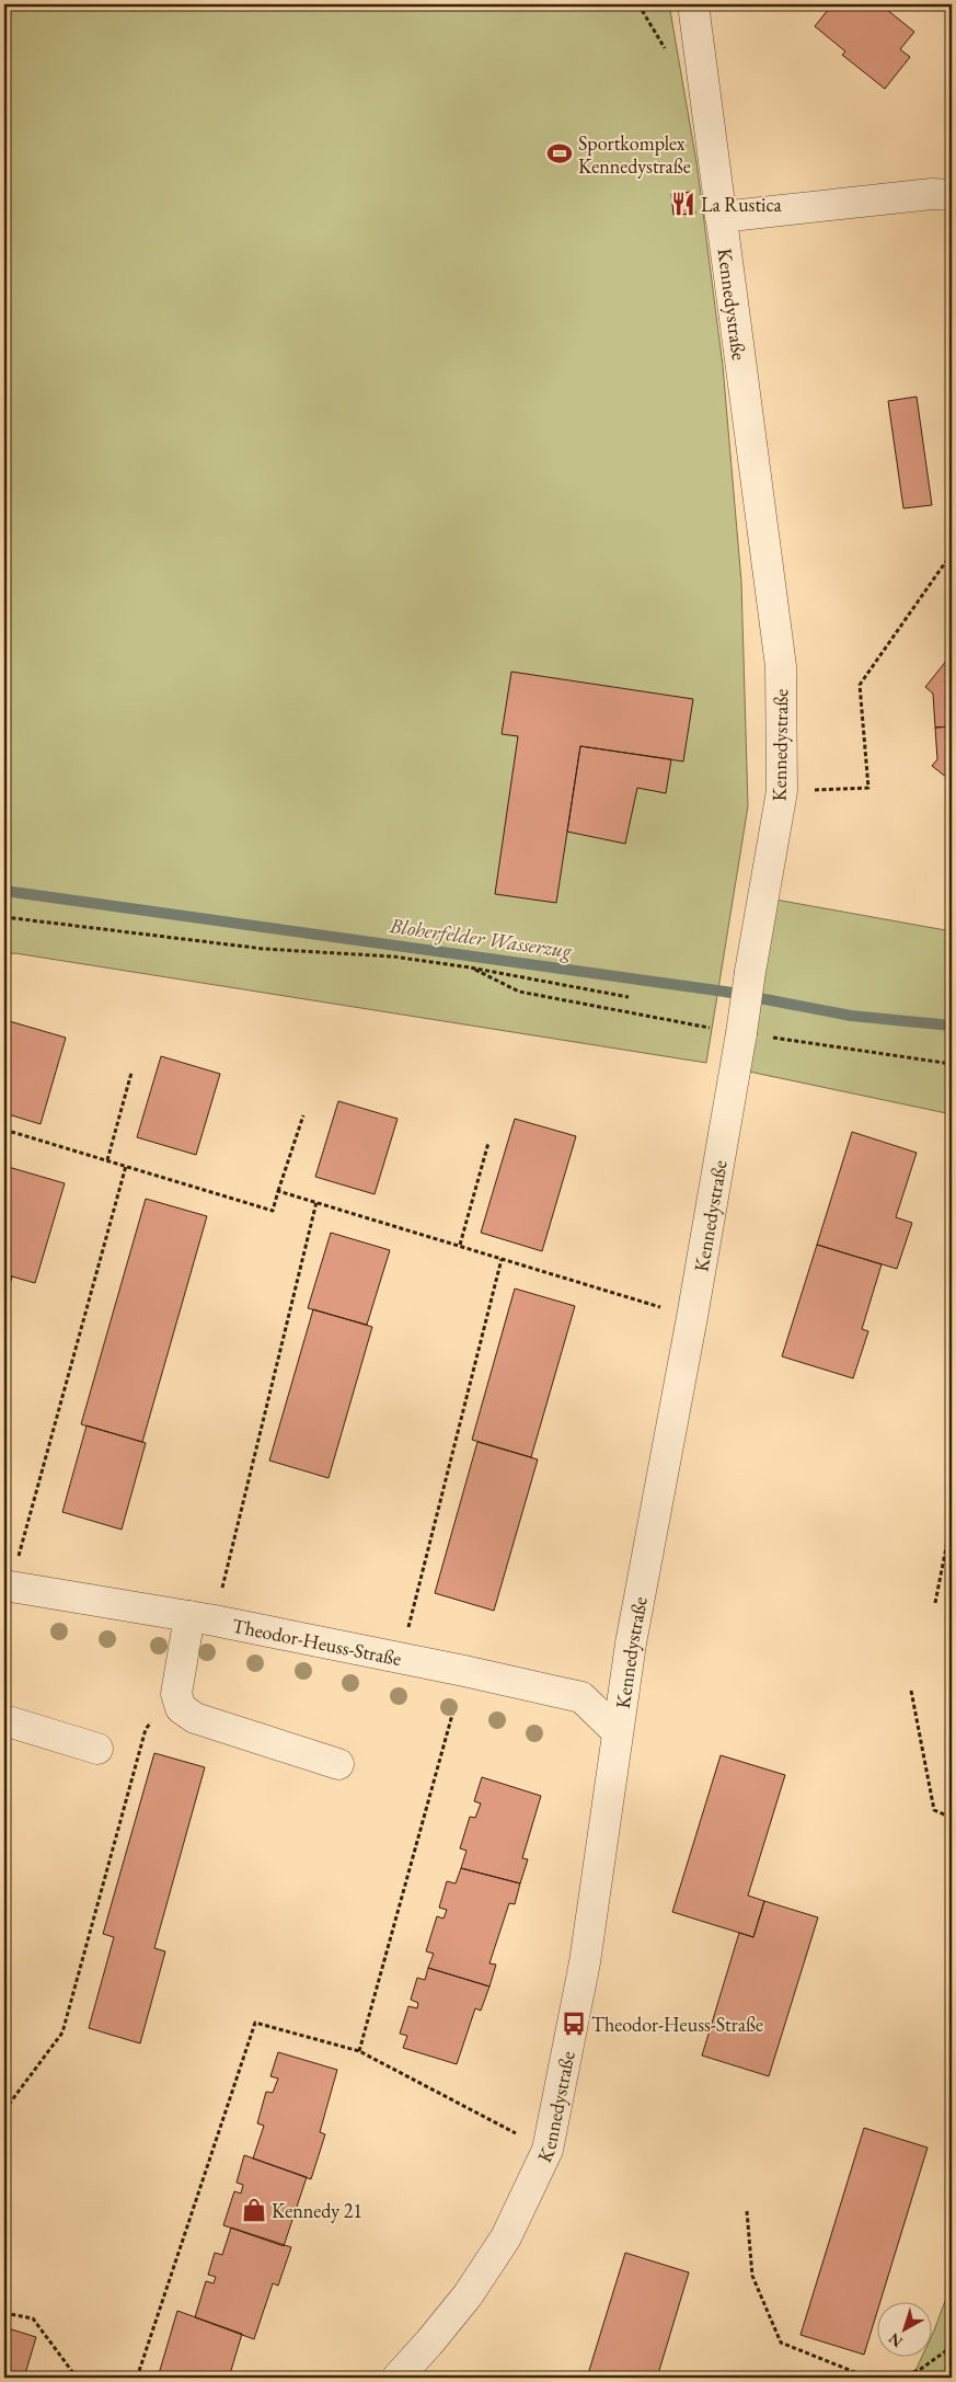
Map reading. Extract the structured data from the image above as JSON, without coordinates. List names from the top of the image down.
{
  "streets": {
    "street": ["Kennedystraße", "Theodor-Heuss-Straße"]
  },
  "crossings": [
    ["Kennedystraße", "Theodor-Heuss-Straße"]
  ],
  "water": ["Bloherfelder Wasserzug"],
  "places": {
    "sports": ["Sportkomplex Kennedystraße"],
    "restaurant": ["La Rustica"],
    "bus stop": ["Theodor-Heuss-Straße"],
    "shop": ["Kennedy 21"]
  },
  "north": "bottom left"
}
